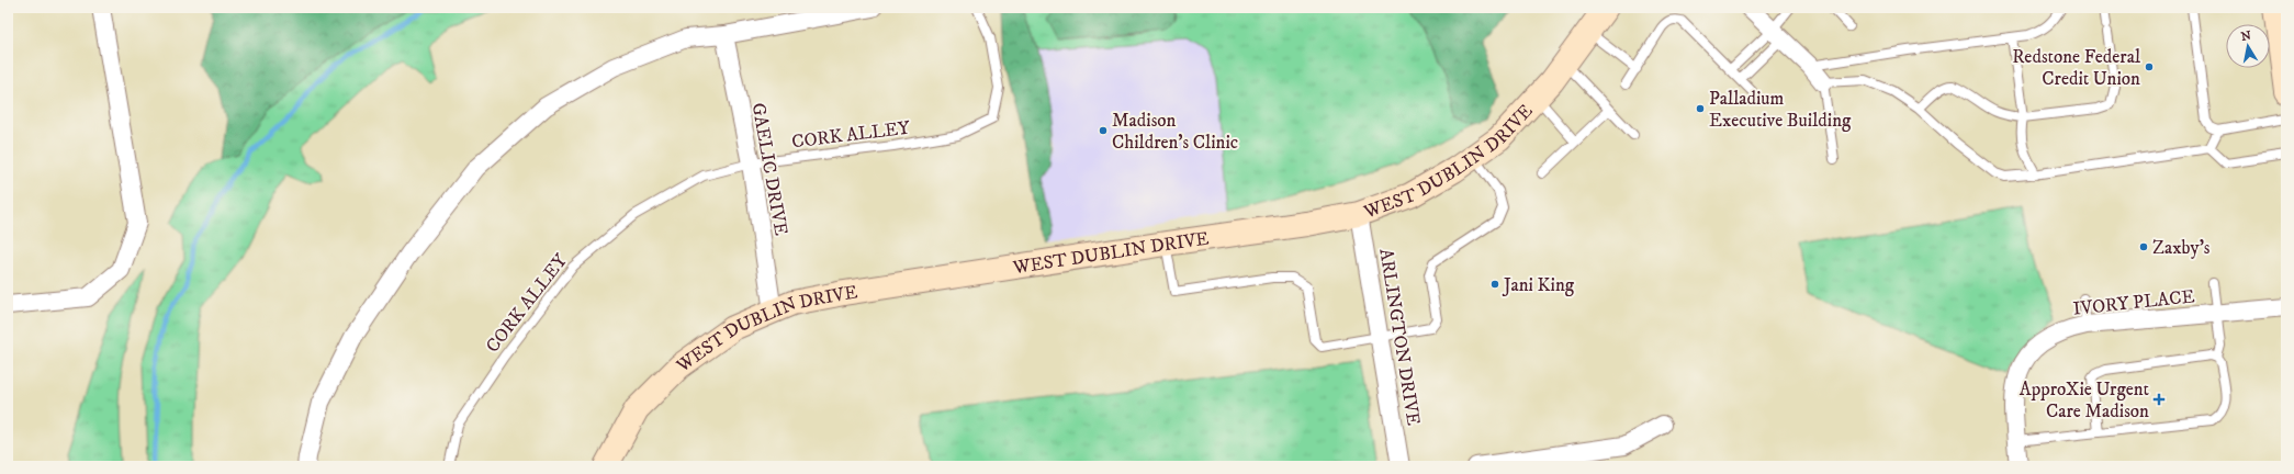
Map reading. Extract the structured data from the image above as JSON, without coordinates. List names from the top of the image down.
{
  "streets": {
    "street": [
      "WEST DUBLIN DRIVE",
      "GAELIC DRIVE",
      "IVORY PLACE",
      "ARLINGTON DRIVE"
    ],
    "lane": ["CORK ALLEY"]
  },
  "crossings": [
    ["CORK ALLEY", "GAELIC DRIVE"],
    ["WEST DUBLIN DRIVE", "GAELIC DRIVE"],
    ["WEST DUBLIN DRIVE", "ARLINGTON DRIVE"]
  ],
  "places": {
    "other": [
      "Redstone Federal Credit Union",
      "Palladium Executive Building",
      "Madison Children's Clinic",
      "Zaxby's",
      "Jani King"
    ],
    "health": ["ApproXie Urgent Care Madison"]
  },
  "north": "top"
}
